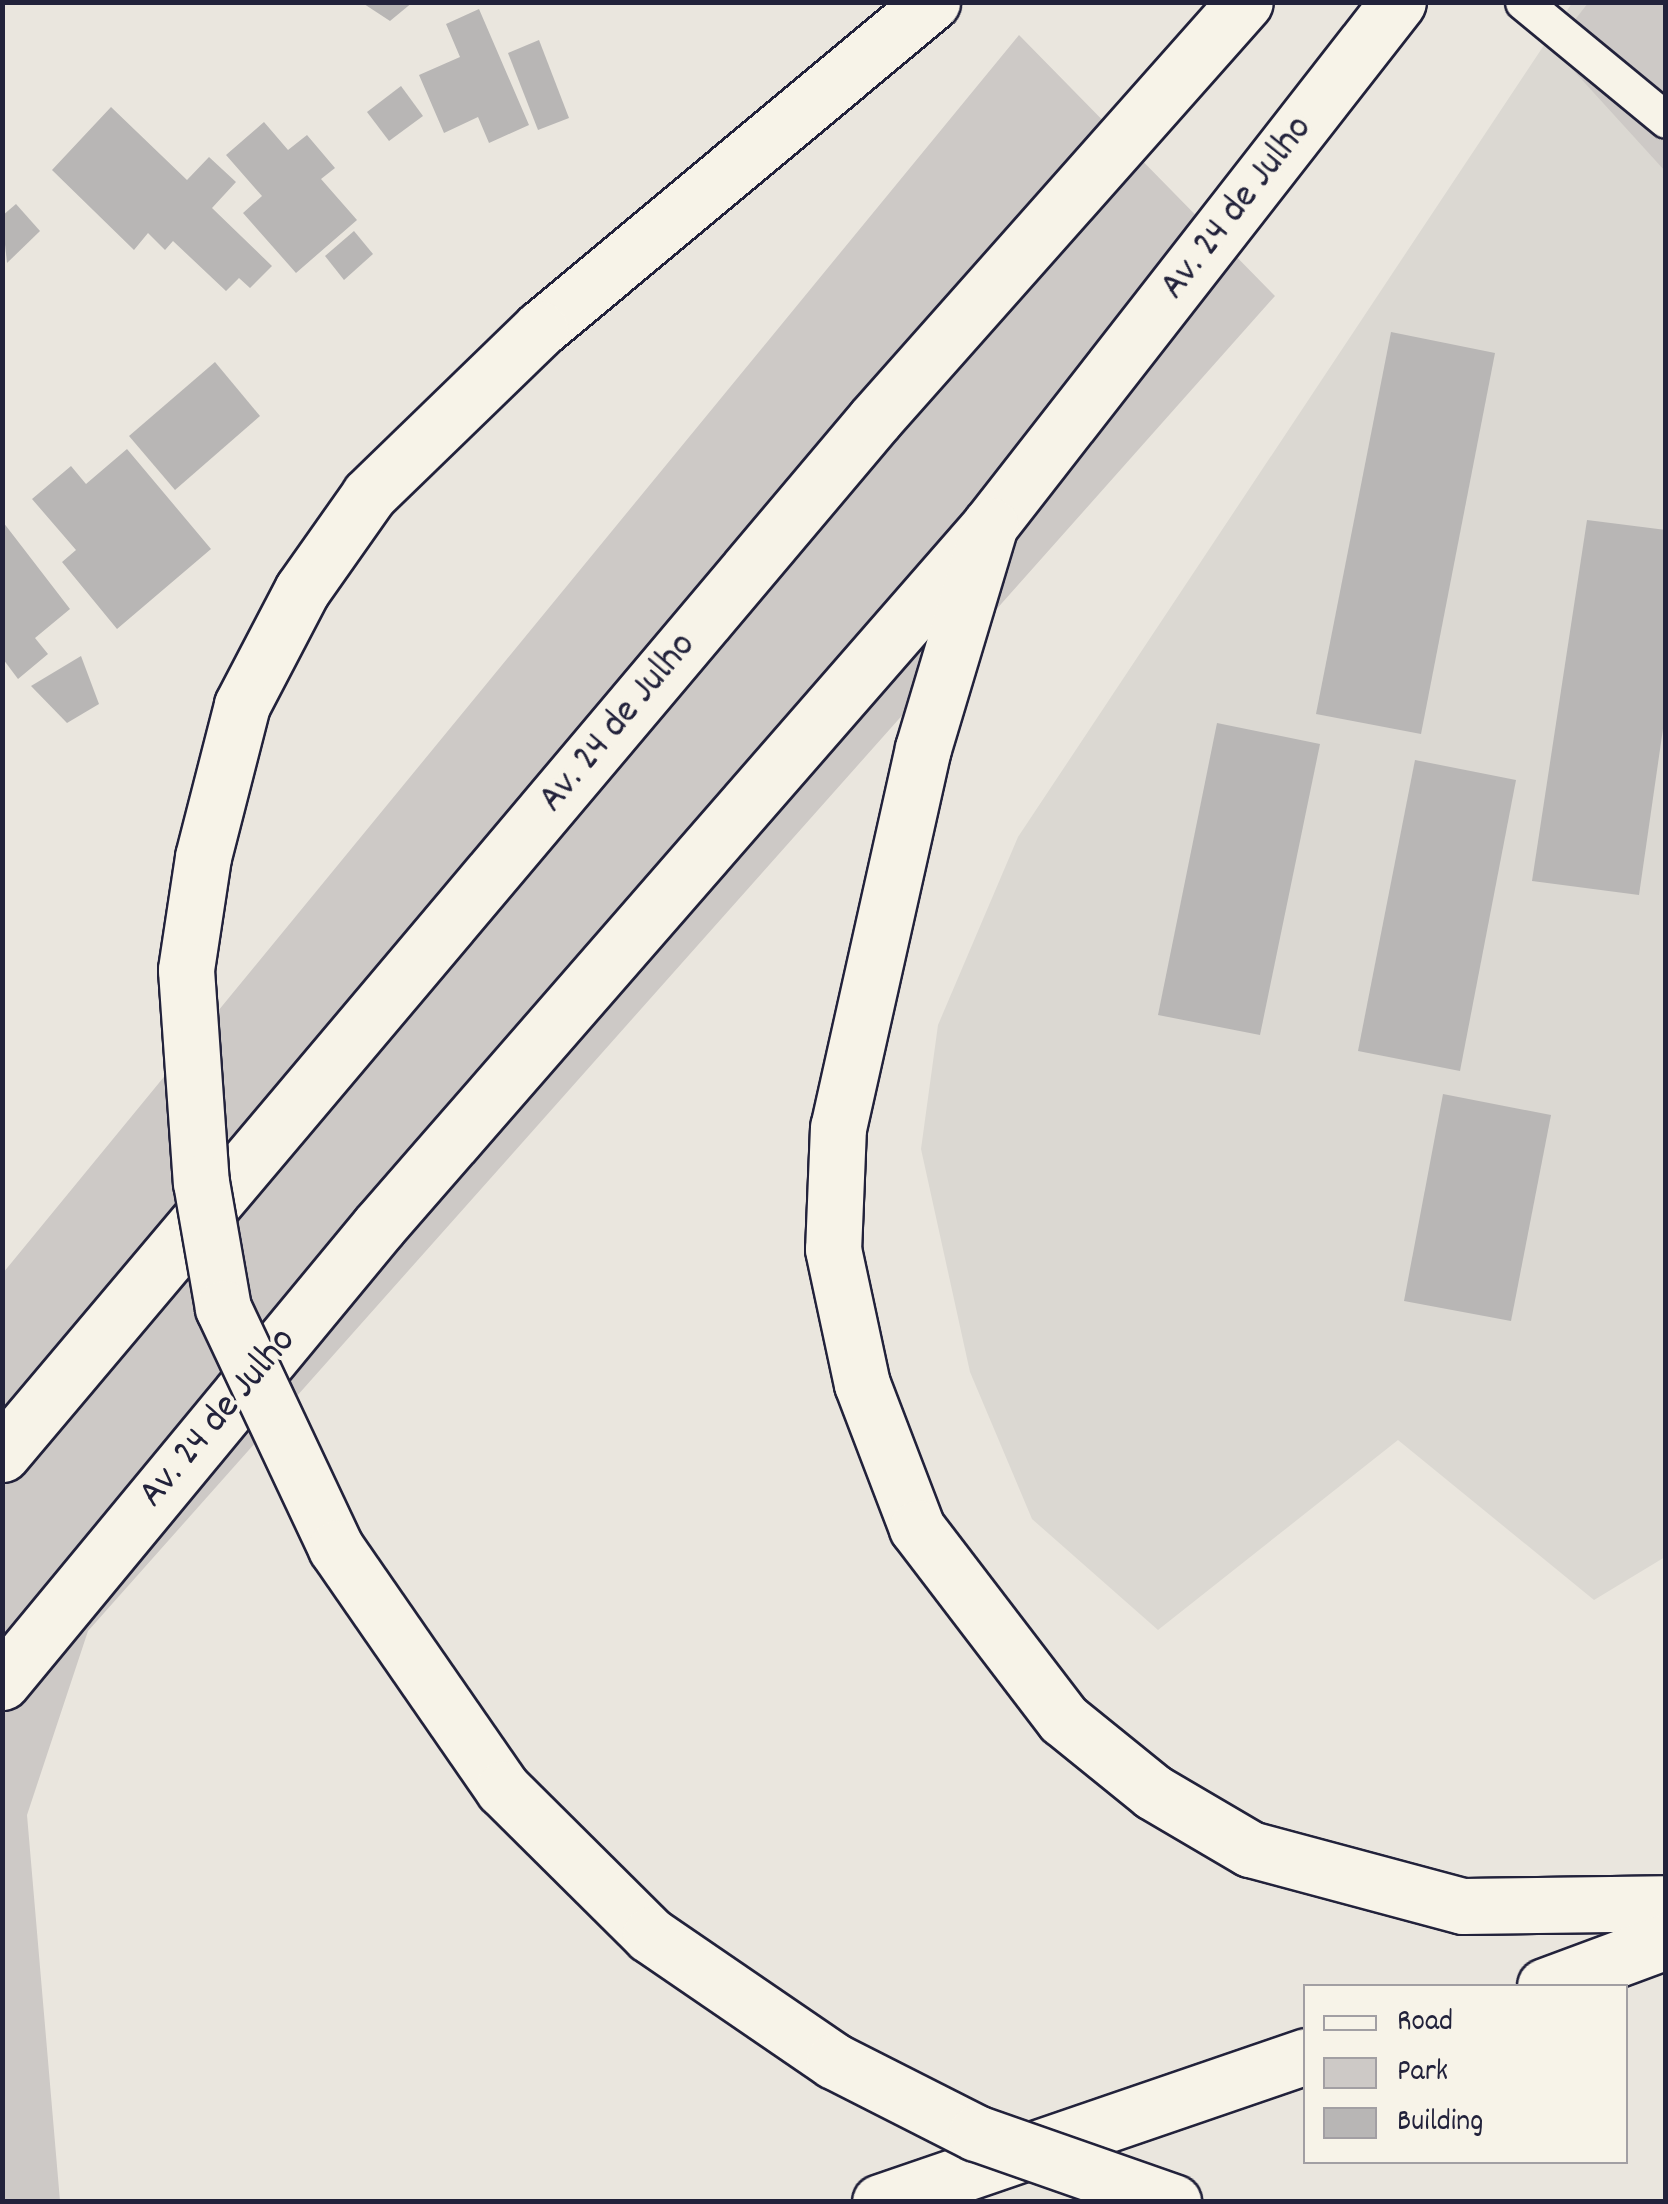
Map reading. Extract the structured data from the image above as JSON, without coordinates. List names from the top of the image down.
{
  "streets": {
    "main road": ["Av. 24 de Julho"]
  },
  "legend": ["Road", "Park", "Building"]
}
